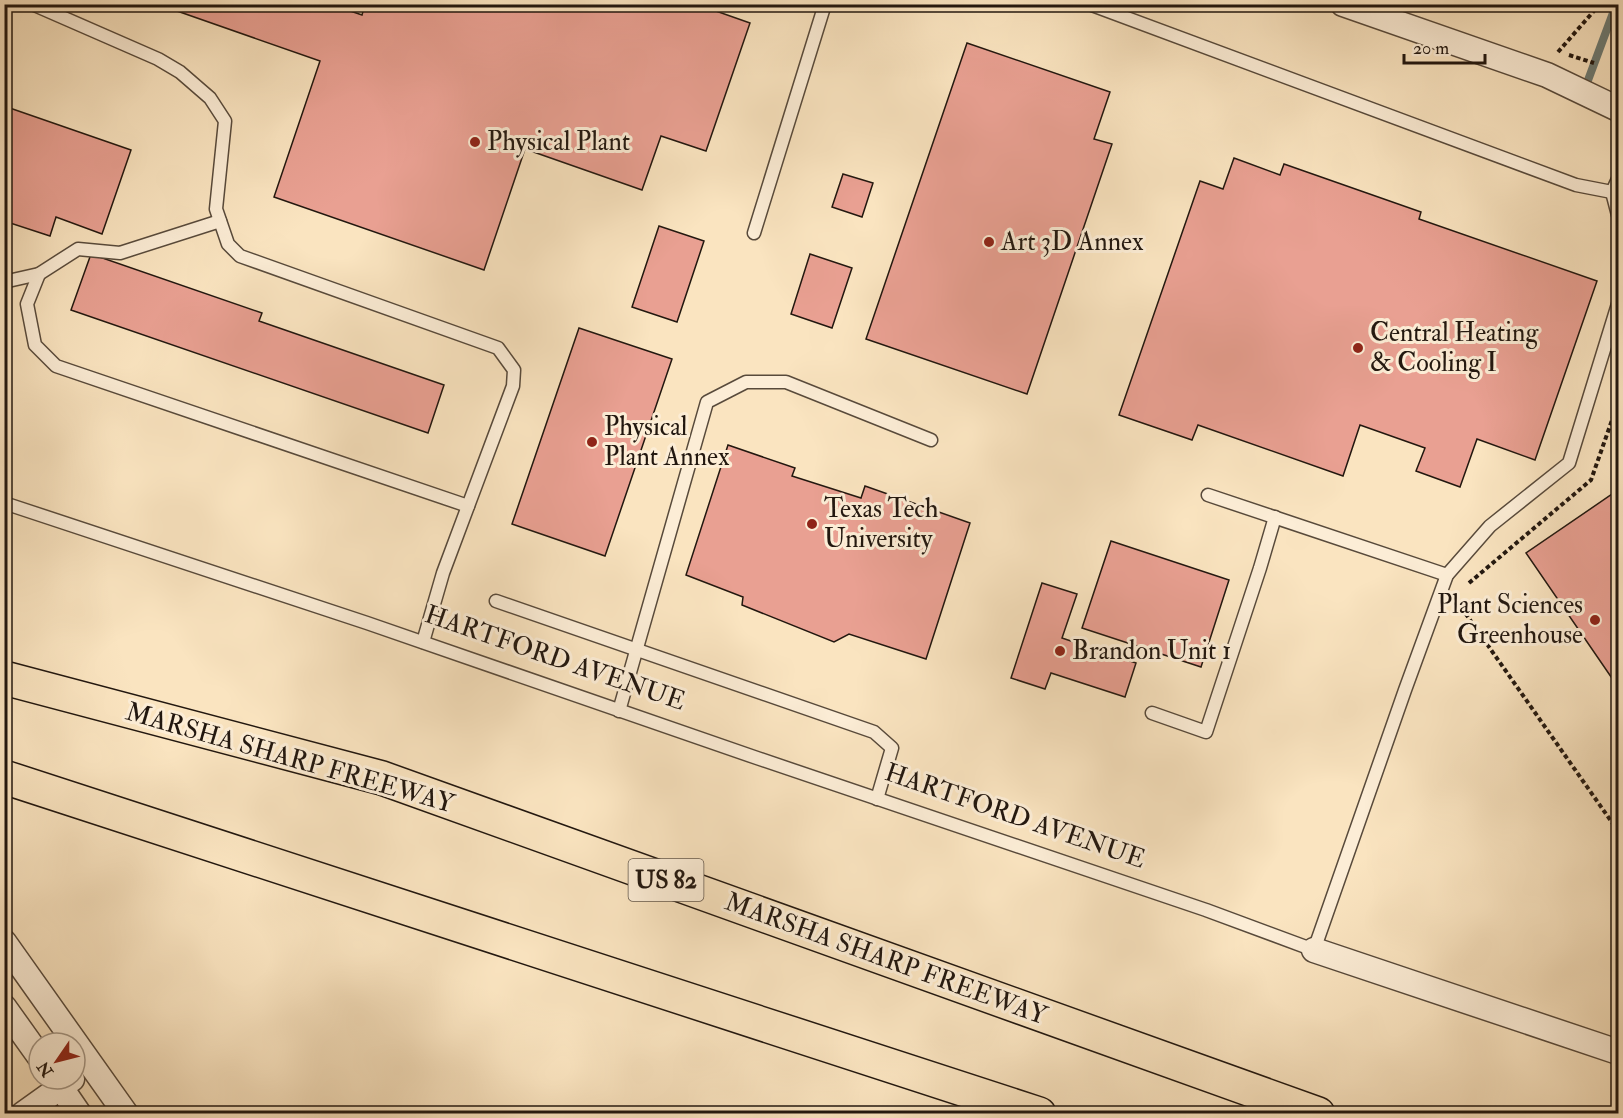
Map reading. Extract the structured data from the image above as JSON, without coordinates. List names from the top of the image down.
{
  "streets": {
    "highway": ["MARSHA SHARP FREEWAY", "US 82"],
    "lane": ["HARTFORD AVENUE"]
  },
  "places": [
    "Physical Plant",
    "Art 3D Annex",
    "Central Heating & Cooling I",
    "Physical Plant Annex",
    "Texas Tech University",
    "Plant Sciences Greenhouse",
    "Brandon Unit 1"
  ],
  "scale_bar": "20 m",
  "north": "bottom left"
}
